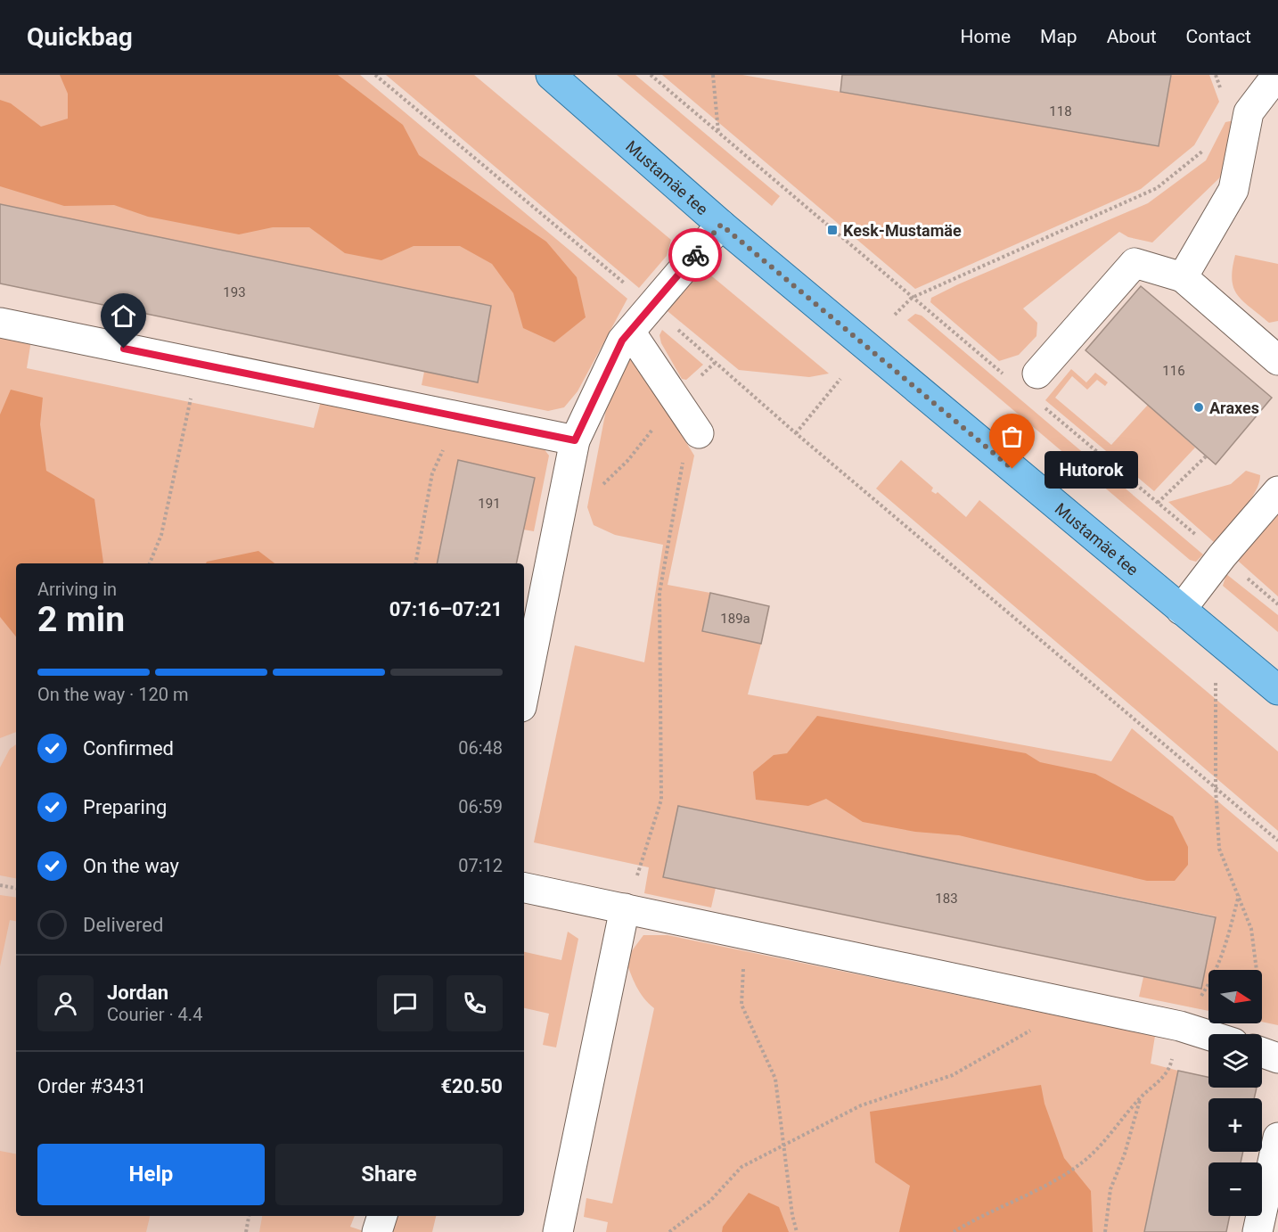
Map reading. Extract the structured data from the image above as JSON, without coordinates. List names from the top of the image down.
{
  "streets": {
    "main road": ["Mustamäe tee"]
  },
  "places": {
    "transit": ["Kesk-Mustamäe"],
    "other": ["Araxes", "Hutorok"]
  },
  "house_numbers": [
    "118",
    "193",
    "116",
    "191",
    "189a",
    "183"
  ],
  "north": "right",
  "page": {
    "header": "Quickbag",
    "nav": [
      "Home",
      "Map",
      "About",
      "Contact"
    ],
    "bubble": "Hutorok",
    "heading": ["2 min", "Arriving in", "07:16–07:21"],
    "panel": [
      "Jordan",
      "Courier · 4.4",
      "Order #3431",
      "€20.50"
    ],
    "bar": "On the way · 120 m",
    "list": [
      ["Confirmed", "06:48"],
      ["Preparing", "06:59"],
      ["On the way", "07:12"],
      "Delivered"
    ],
    "map_buttons": ["+", "−"],
    "buttons": ["Help", "Share"]
  }
}
